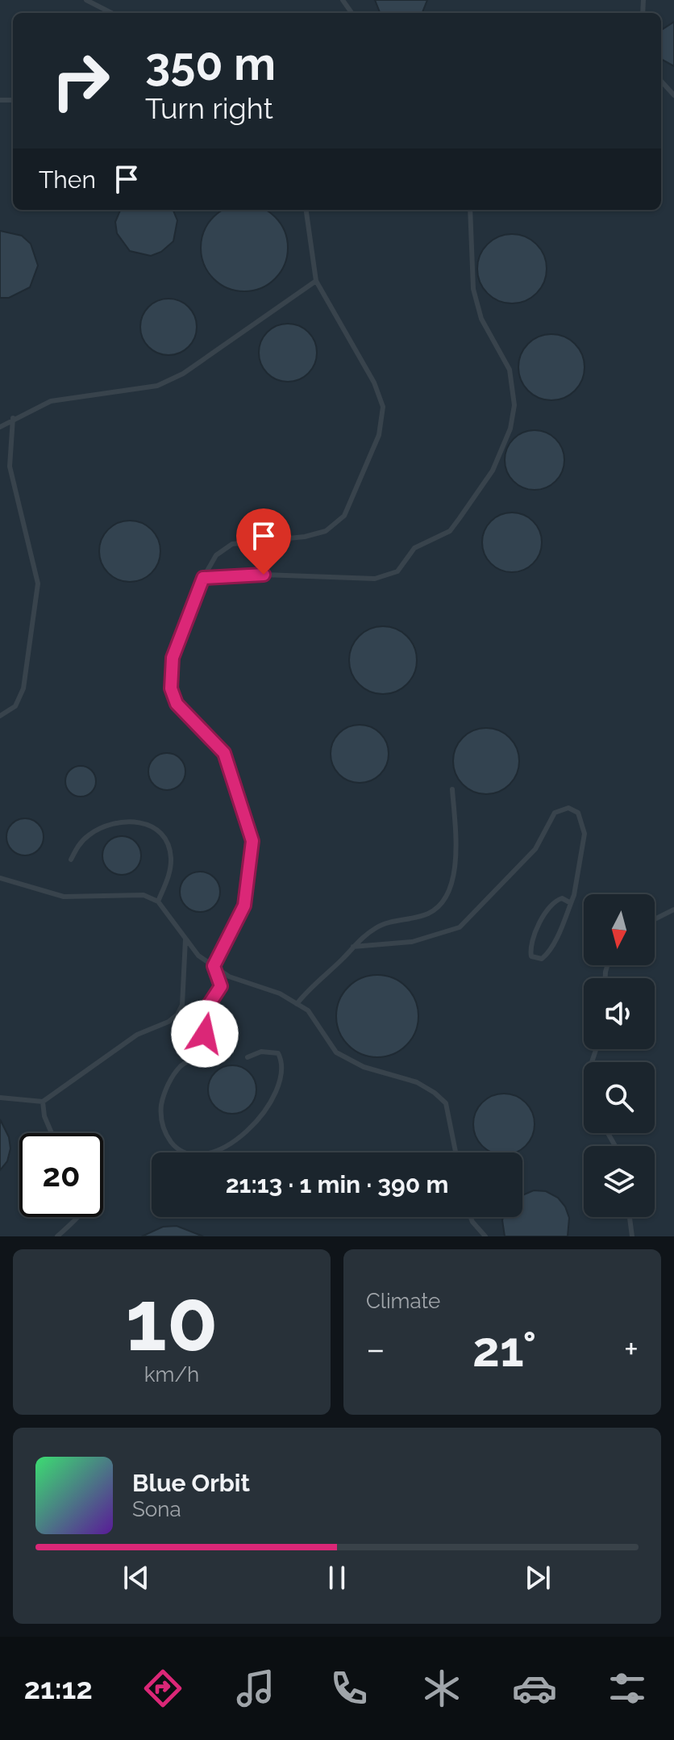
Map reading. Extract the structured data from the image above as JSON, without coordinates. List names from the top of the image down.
{
  "north": "bottom",
  "page": {
    "turn": ["350 m", "Turn right"],
    "then": "Then",
    "limit": "20",
    "trip": "21:13 · 1 min · 390 m",
    "tile": [
      ["10", "km/h"],
      "Climate"
    ],
    "heat": ["−", "21°", "+"],
    "song": ["Blue Orbit", "Sona"],
    "tabs": "21:12"
  }
}
